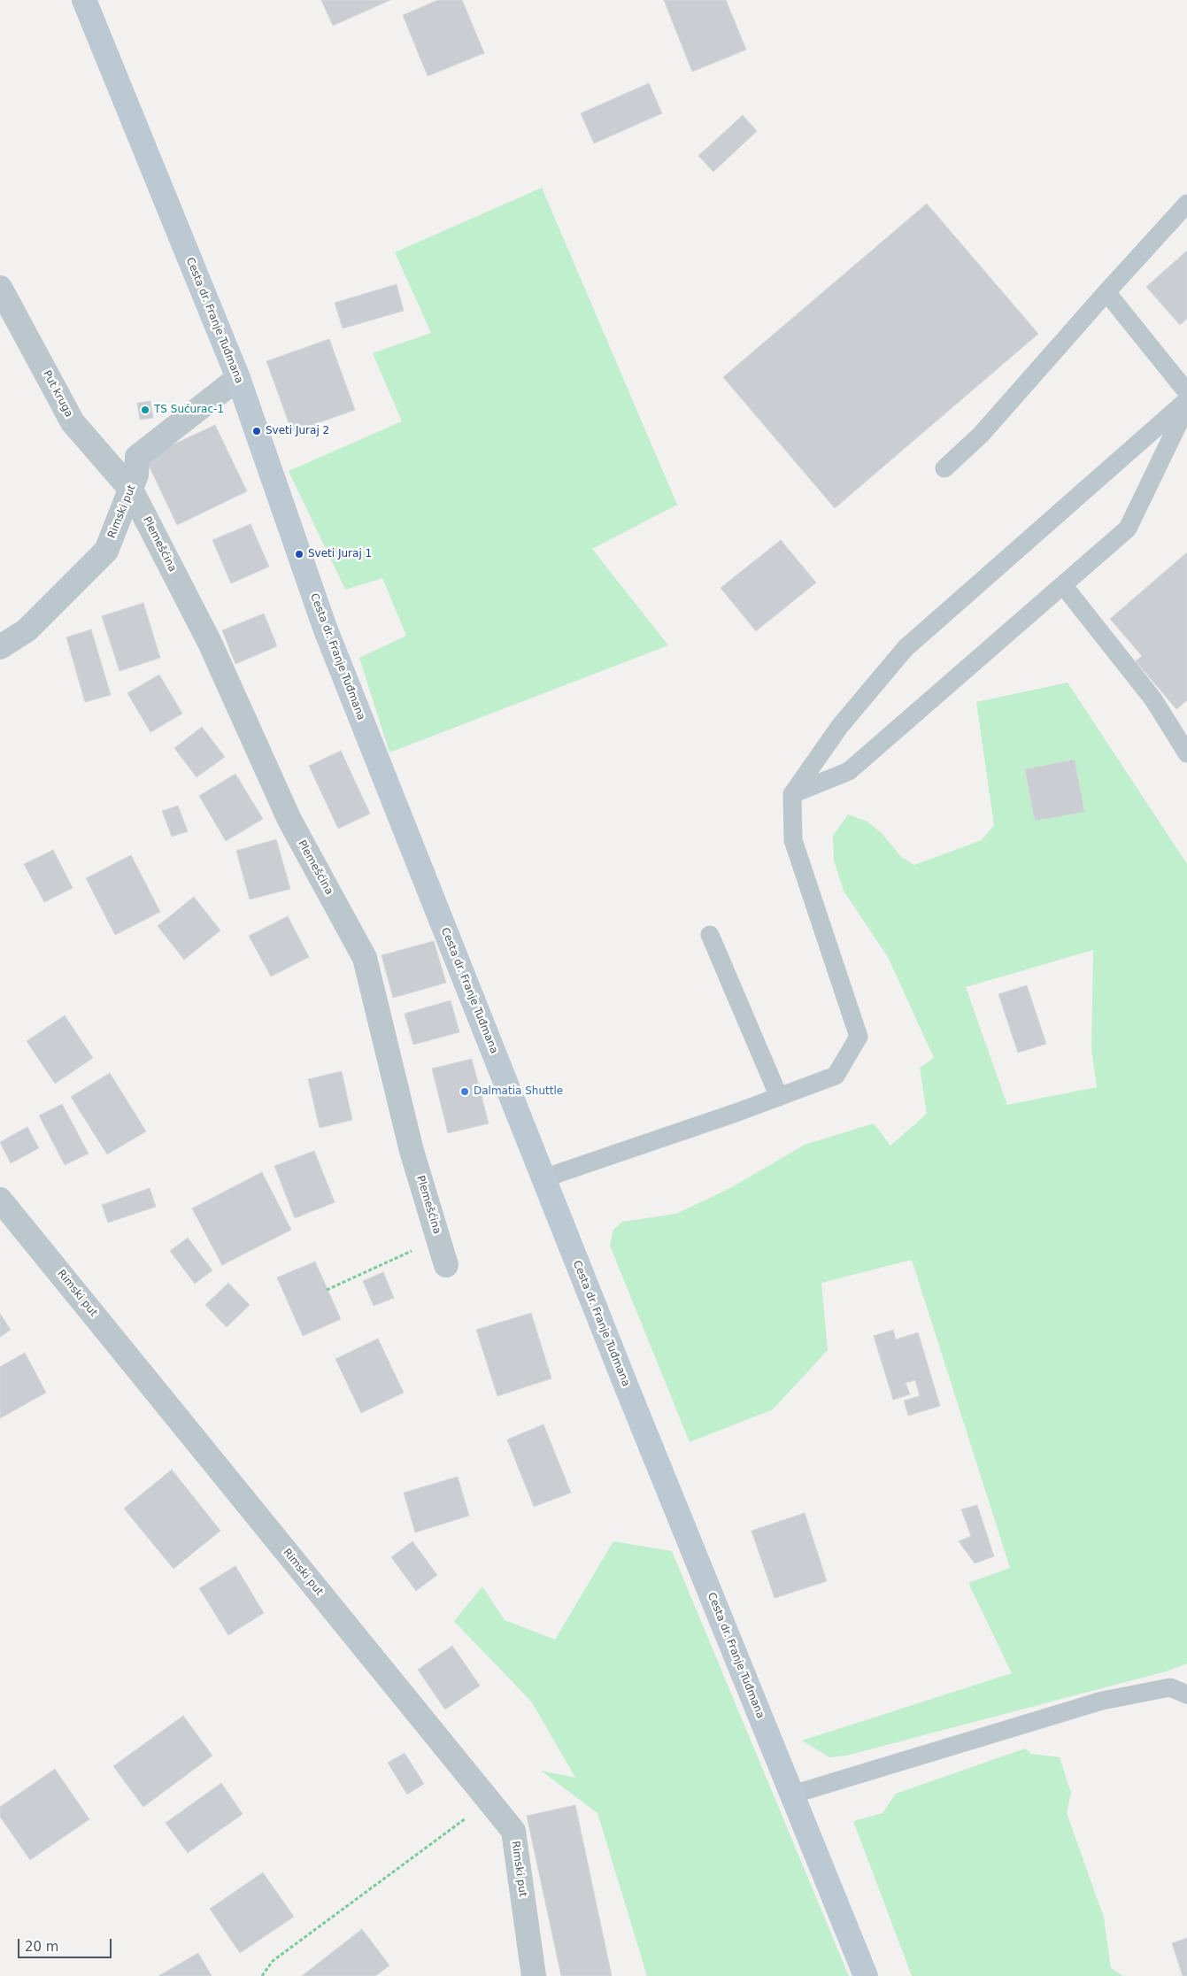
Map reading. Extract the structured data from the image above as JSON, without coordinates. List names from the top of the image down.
{
  "streets": {
    "main road": ["Cesta dr. Franje Tuđmana"],
    "street": ["Put kruga", "Rimski put", "Plemešćina"]
  },
  "crossings": [
    ["Cesta dr. Franje Tuđmana", "Rimski put"],
    ["Put kruga", "Rimski put"],
    ["Put kruga", "Plemešćina"],
    ["Rimski put", "Plemešćina"]
  ],
  "places": [
    "TS Sućurac-1",
    "Sveti Juraj 2",
    "Sveti Juraj 1",
    "Dalmatia Shuttle"
  ],
  "scale_bar": "20 m"
}
